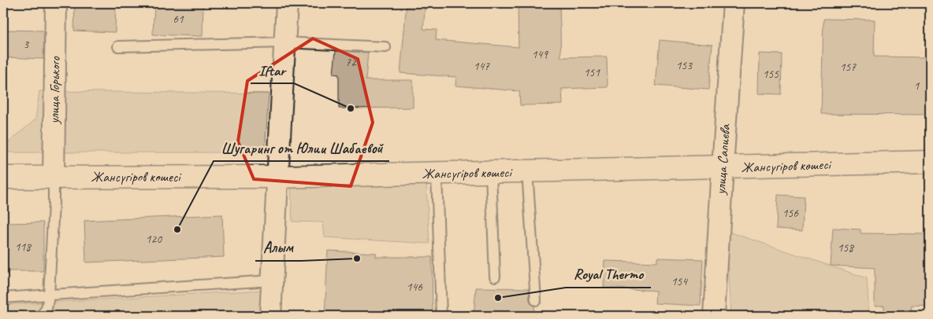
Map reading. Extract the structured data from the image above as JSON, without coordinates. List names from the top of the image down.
{
  "streets": {
    "main road": ["Жансүгіров көшесі"],
    "street": ["улица Горького", "улица Сапиева"]
  },
  "crossings": [
    ["улица Горького", "Жансүгіров көшесі"],
    ["улица Сапиева", "Жансүгіров көшесі"]
  ],
  "places": [
    "Iftar",
    "Шугаринг от Юлии Шабаевой",
    "Алым",
    "Royal Thermo"
  ],
  "house_numbers": [
    "61",
    "3",
    "149",
    "72",
    "153",
    "147",
    "157",
    "151",
    "155",
    "1",
    "156",
    "120",
    "118",
    "158",
    "154",
    "146"
  ]
}
